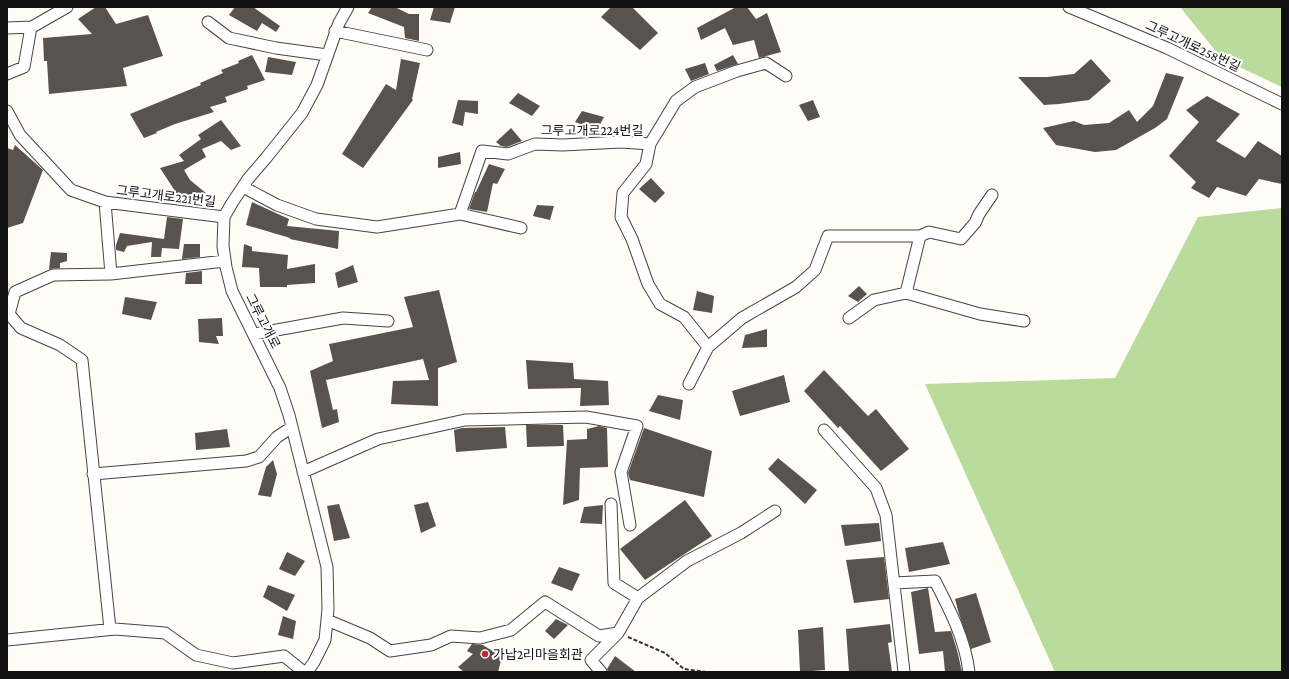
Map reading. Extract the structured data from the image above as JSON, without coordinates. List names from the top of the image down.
{
  "streets": {
    "street": [
      "그루고개로258번길",
      "그루고개로224번길",
      "그루고개로221번길",
      "그루고개로"
    ]
  },
  "crossings": [
    ["그루고개로221번길", "그루고개로"]
  ],
  "places": ["가납2리마을회관"]
}
